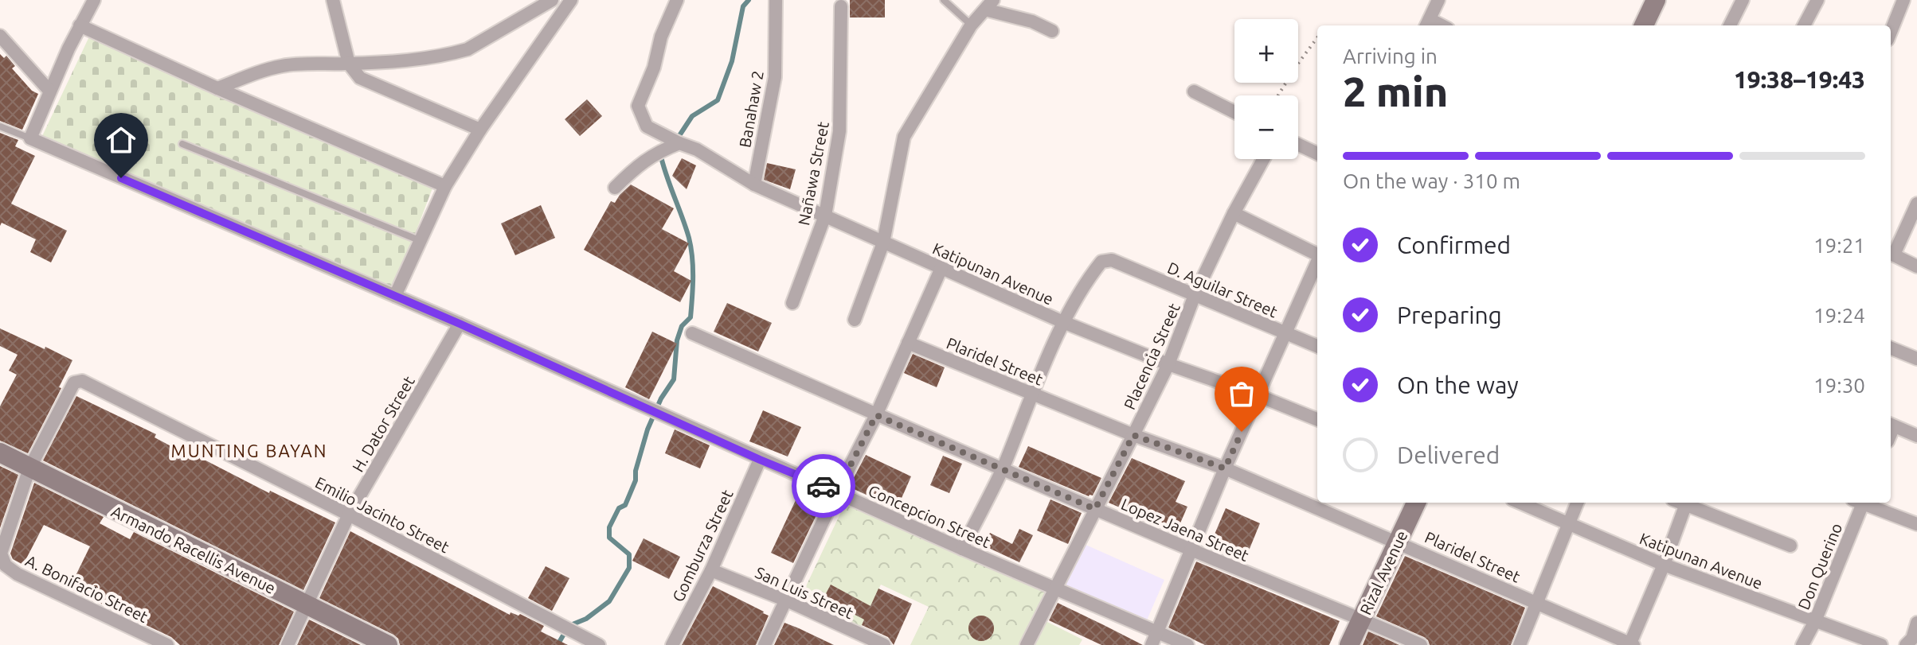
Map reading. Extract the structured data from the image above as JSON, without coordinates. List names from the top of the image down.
{
  "streets": {
    "main road": ["Armando Racellis Avenue", "Rizal Avenue"],
    "street": [
      "Banahaw 2",
      "Nañawa Street",
      "Katipunan Avenue",
      "D. Aguilar Street",
      "Placencia Street",
      "Plaridel Street",
      "H. Dator Street",
      "Emilio Jacinto Street",
      "Concepcion Street",
      "Lopez Jaena Street",
      "Gomburza Street",
      "Don Querino",
      "A. Bonifacio Street",
      "San Luis Street"
    ]
  },
  "crossings": [
    ["Banahaw 2", "Katipunan Avenue"],
    ["Nañawa Street", "Katipunan Avenue"],
    ["Katipunan Avenue", "D. Aguilar Street"],
    ["Katipunan Avenue", "Placencia Street"],
    ["Katipunan Avenue", "Don Querino"],
    ["D. Aguilar Street", "Placencia Street"],
    ["Placencia Street", "Plaridel Street"],
    ["Placencia Street", "Concepcion Street"],
    ["Placencia Street", "Lopez Jaena Street"],
    ["Plaridel Street", "Rizal Avenue"],
    ["H. Dator Street", "Emilio Jacinto Street"],
    ["H. Dator Street", "Concepcion Street"],
    ["H. Dator Street", "Armando Racellis Avenue"],
    ["Emilio Jacinto Street", "Armando Racellis Avenue"],
    ["Concepcion Street", "Gomburza Street"],
    ["Lopez Jaena Street", "Rizal Avenue"],
    ["Gomburza Street", "San Luis Street"]
  ],
  "districts": ["MUNTING BAYAN"],
  "page": {
    "map_buttons": ["+", "−"],
    "heading": ["2 min", "Arriving in", "19:38–19:43"],
    "bar": "On the way · 310 m",
    "list": [
      ["Confirmed", "19:21"],
      ["Preparing", "19:24"],
      ["On the way", "19:30"],
      "Delivered"
    ]
  }
}
